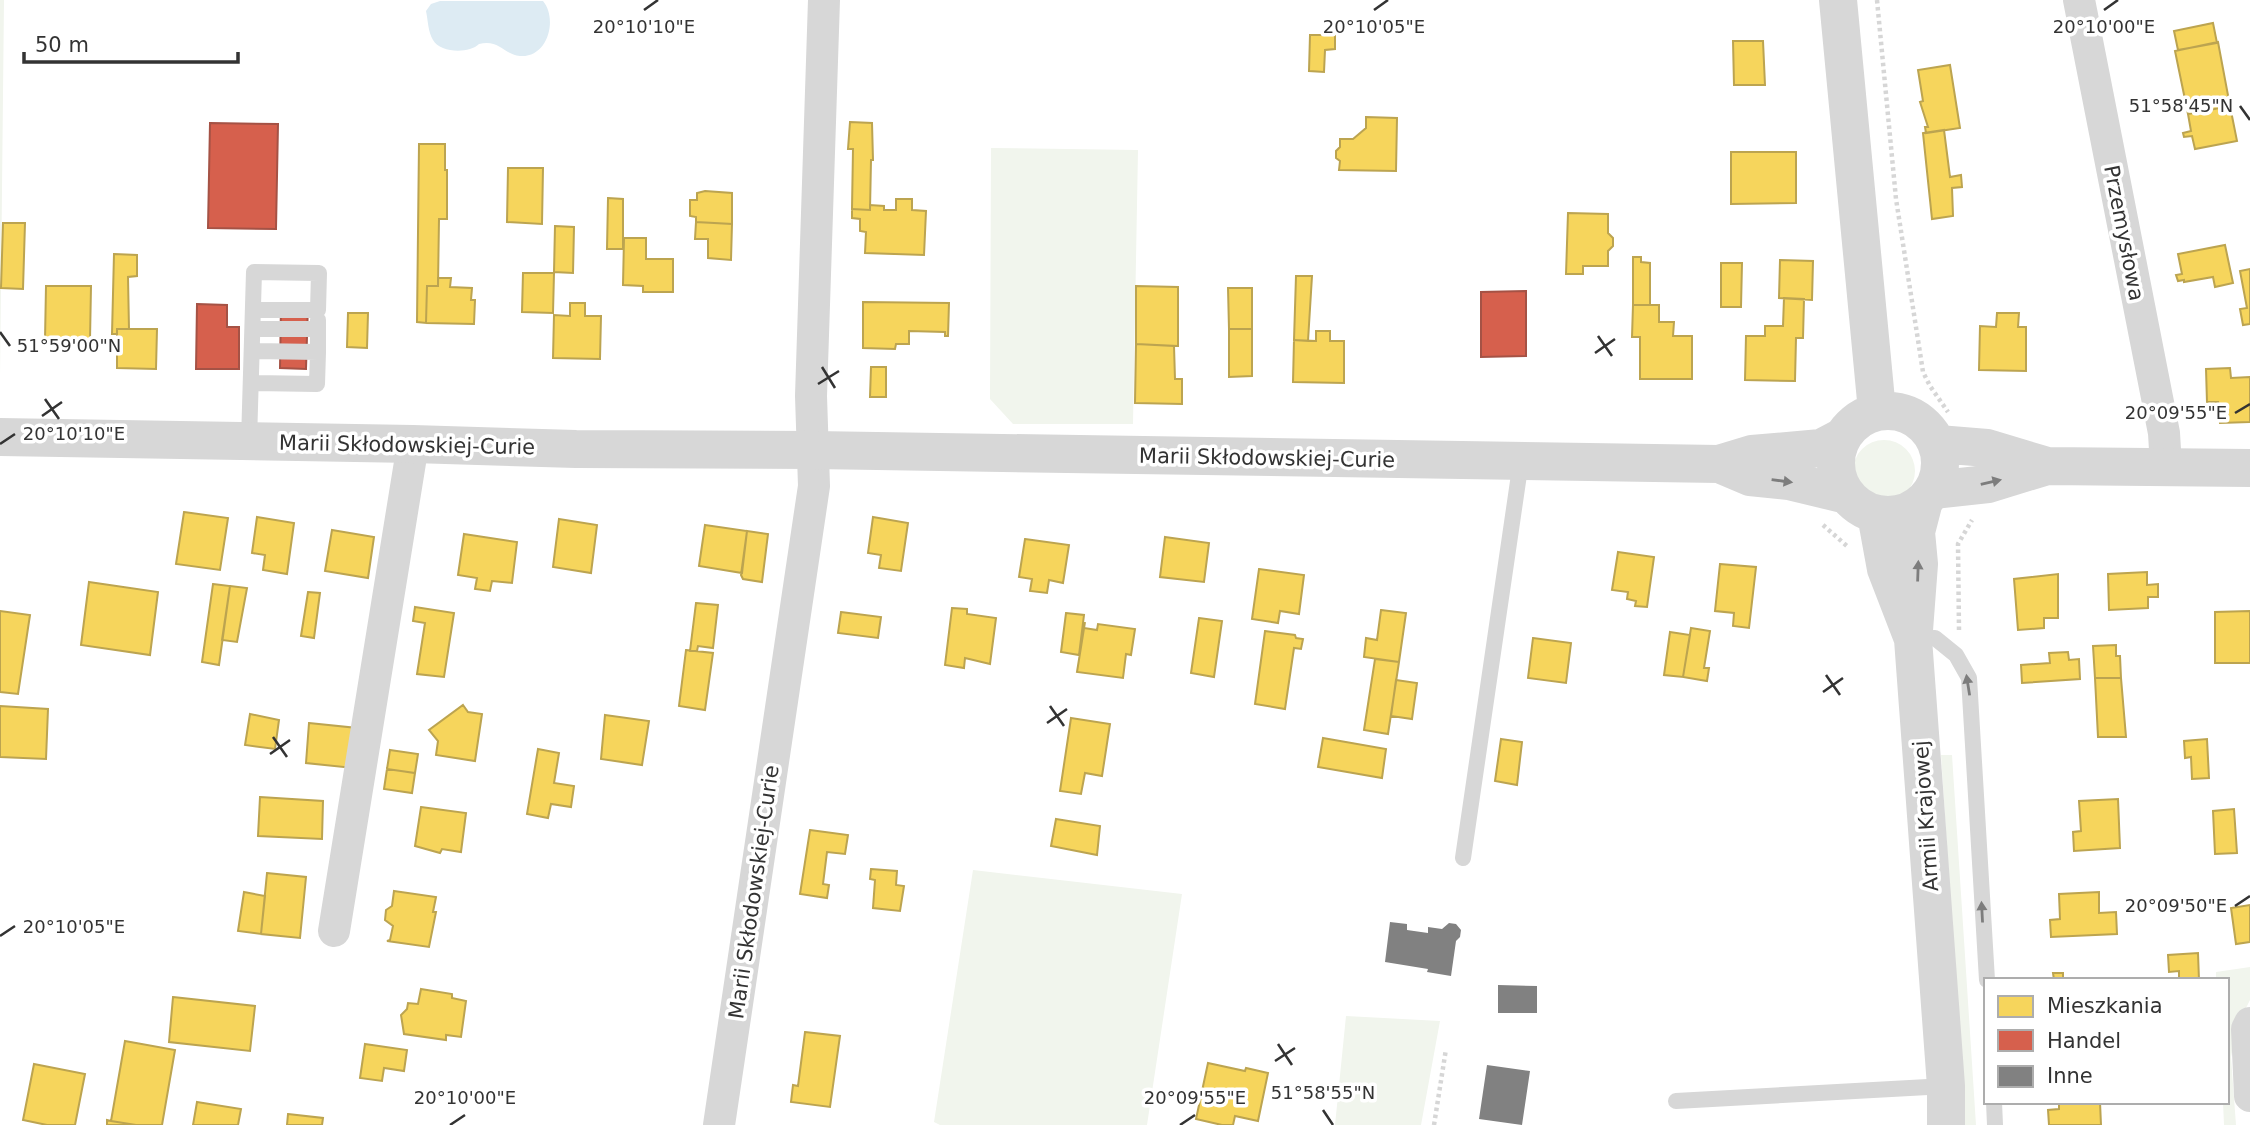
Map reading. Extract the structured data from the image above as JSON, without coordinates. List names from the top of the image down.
{
  "streets": {
    "street": ["Przemysłowa", "Marii Skłodowskiej-Curie", "Armii Krajowej"]
  },
  "crossings": [
    ["Marii Skłodowskiej-Curie", "Armii Krajowej"]
  ],
  "legend": ["Mieszkania", "Handel", "Inne"],
  "scale_bar": "50 m",
  "coordinates": [
    "20°10'10\"E",
    "20°10'05\"E",
    "20°10'00\"E",
    "51°58'45\"N",
    "51°59'00\"N",
    "20°09'55\"E",
    "20°09'50\"E",
    "51°58'55\"N"
  ]
}
